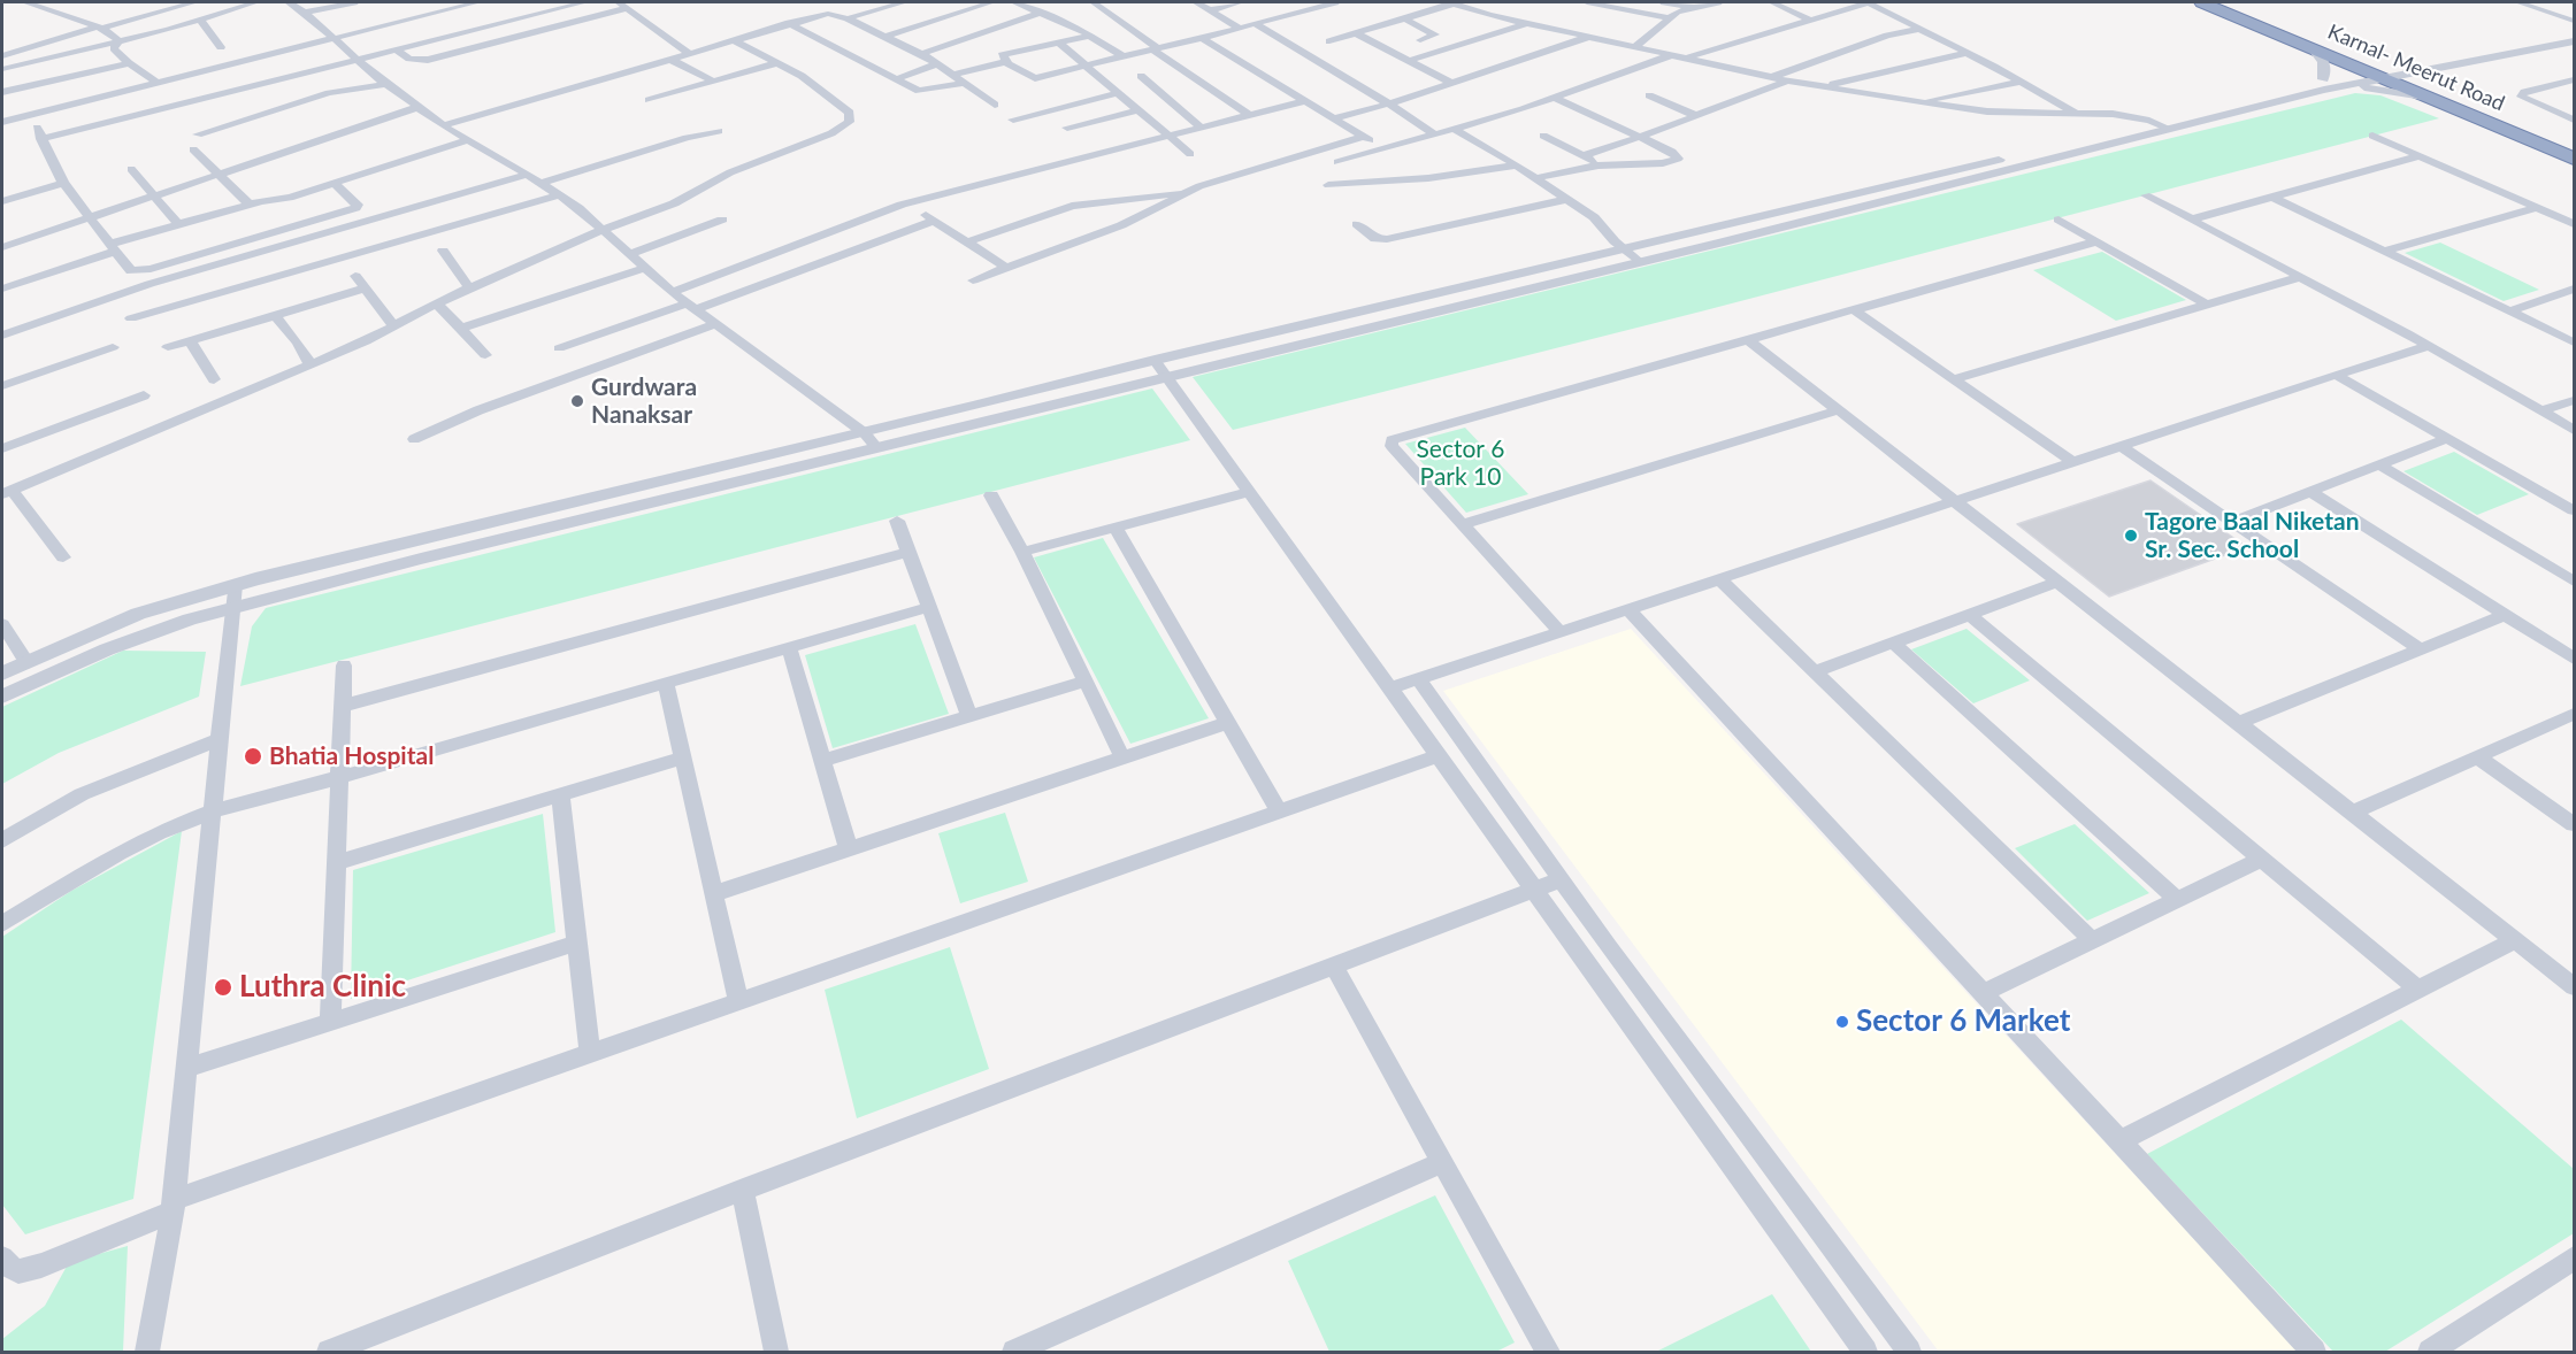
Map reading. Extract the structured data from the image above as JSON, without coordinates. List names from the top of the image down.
{
  "streets": {
    "highway": ["Karnal- Meerut Road"]
  },
  "parks": ["Sector 6 Park 10"],
  "places": [
    "Gurdwara Nanaksar",
    "Tagore Baal Niketan Sr. Sec. School",
    "Bhatia Hospital",
    "Luthra Clinic",
    "Sector 6 Market"
  ]
}
